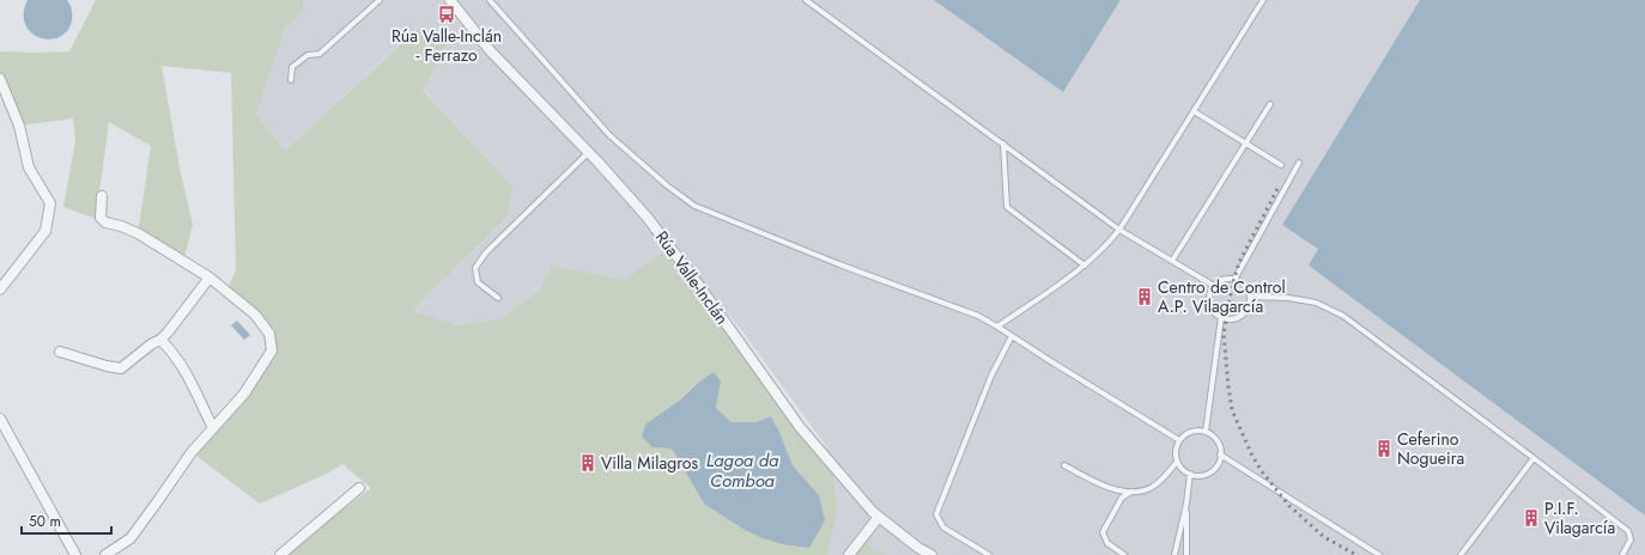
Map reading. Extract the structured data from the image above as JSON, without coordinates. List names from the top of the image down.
{
  "streets": {
    "street": ["Rúa Valle-Inclán"]
  },
  "water": ["Lagoa da Comboa"],
  "places": {
    "bus stop": ["Rúa Valle-Inclán - Ferrazo"],
    "building": [
      "Centro de Control A.P. Vilagarcía",
      "Ceferino Nogueira",
      "Villa Milagros",
      "P.I.F. Vilagarcía"
    ]
  },
  "scale_bar": "50 m"
}
